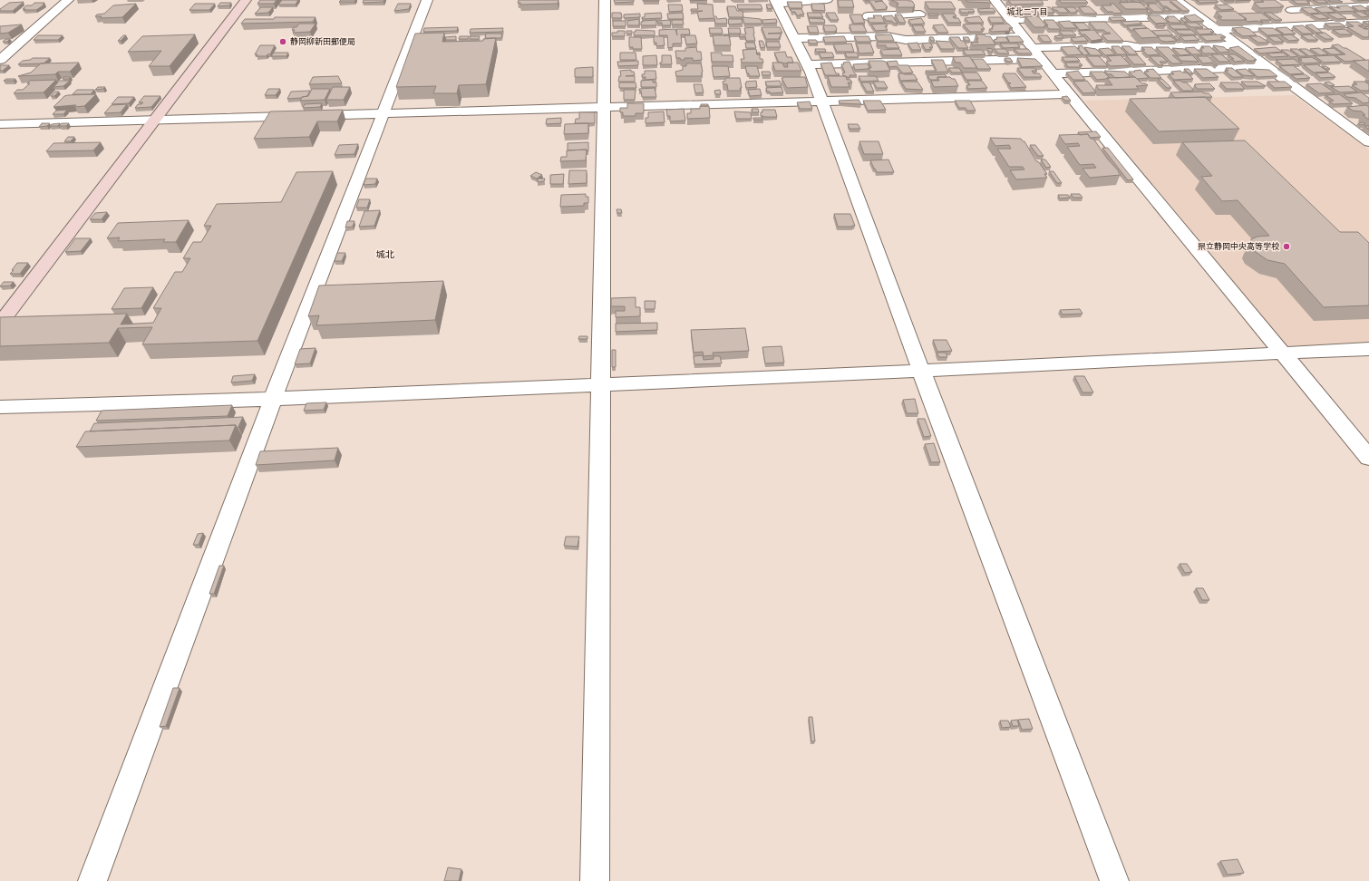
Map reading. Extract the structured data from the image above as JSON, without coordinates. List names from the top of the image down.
{
  "districts": ["城北二丁目", "城北"],
  "places": ["静岡柳新田郵便局", "県立静岡中央高等学校"]
}
